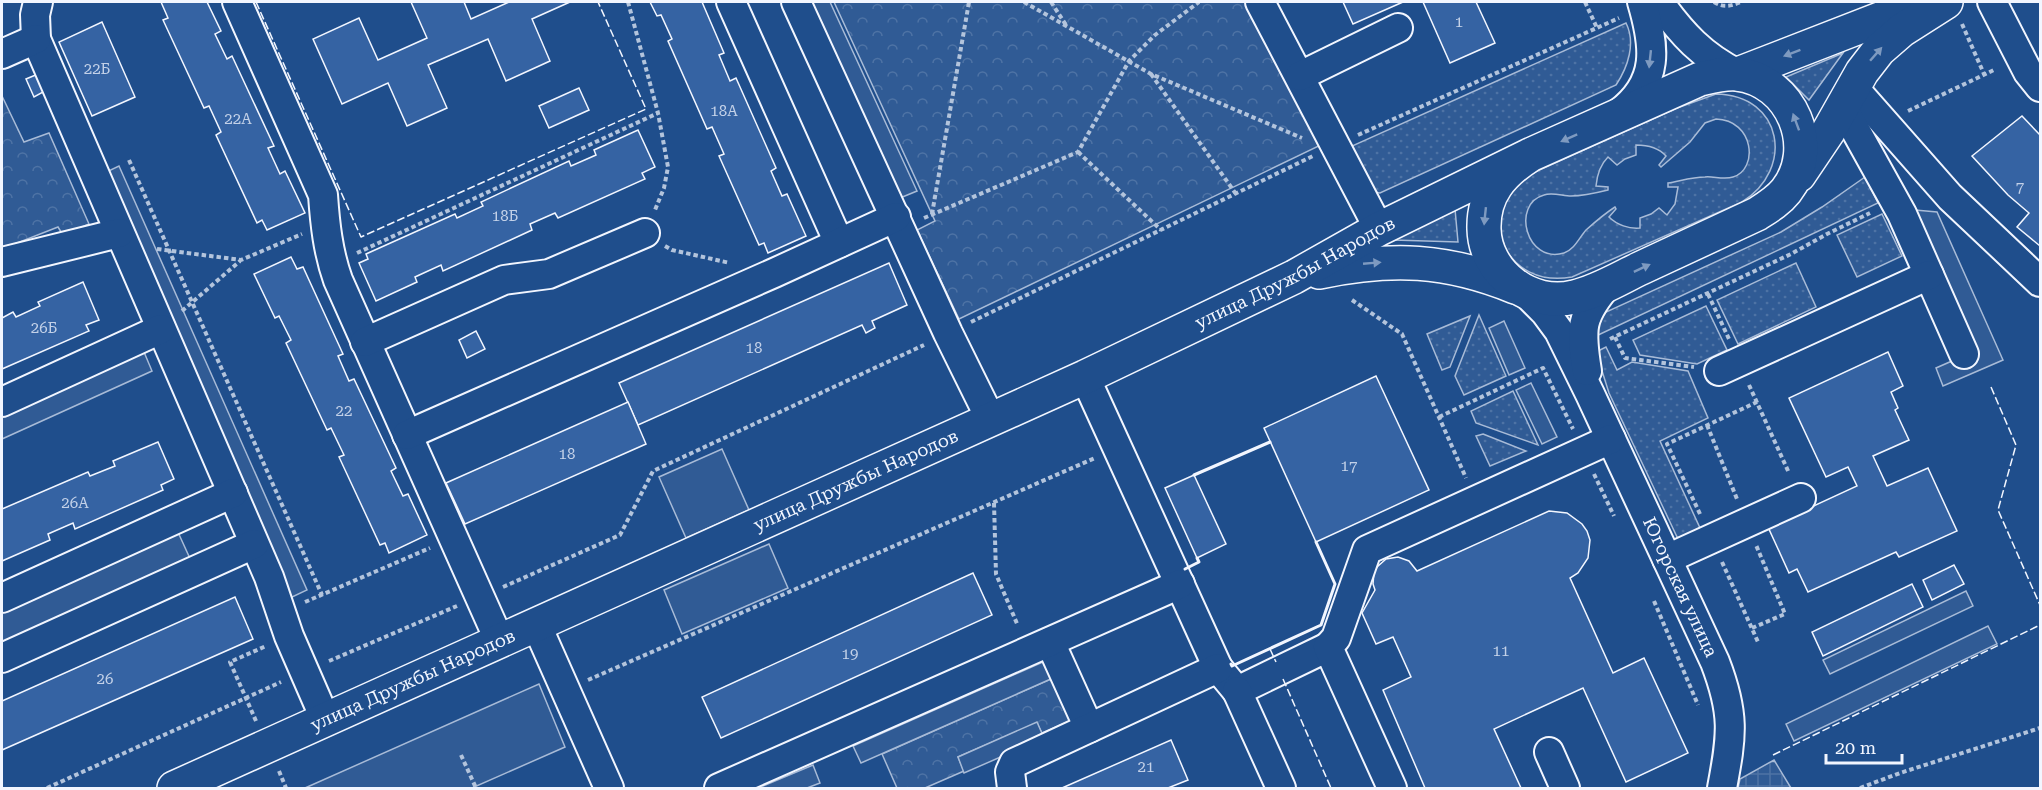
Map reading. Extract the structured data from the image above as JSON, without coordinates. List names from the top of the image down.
{
  "streets": {
    "main road": ["улица Дружбы Народов"],
    "street": ["Югорская улица"]
  },
  "house_numbers": [
    "1",
    "22Б",
    "18А",
    "22А",
    "7",
    "18Б",
    "26Б",
    "18",
    "22",
    "18",
    "17",
    "26А",
    "11",
    "19",
    "26",
    "21"
  ],
  "scale_bar": "20 m"
}
